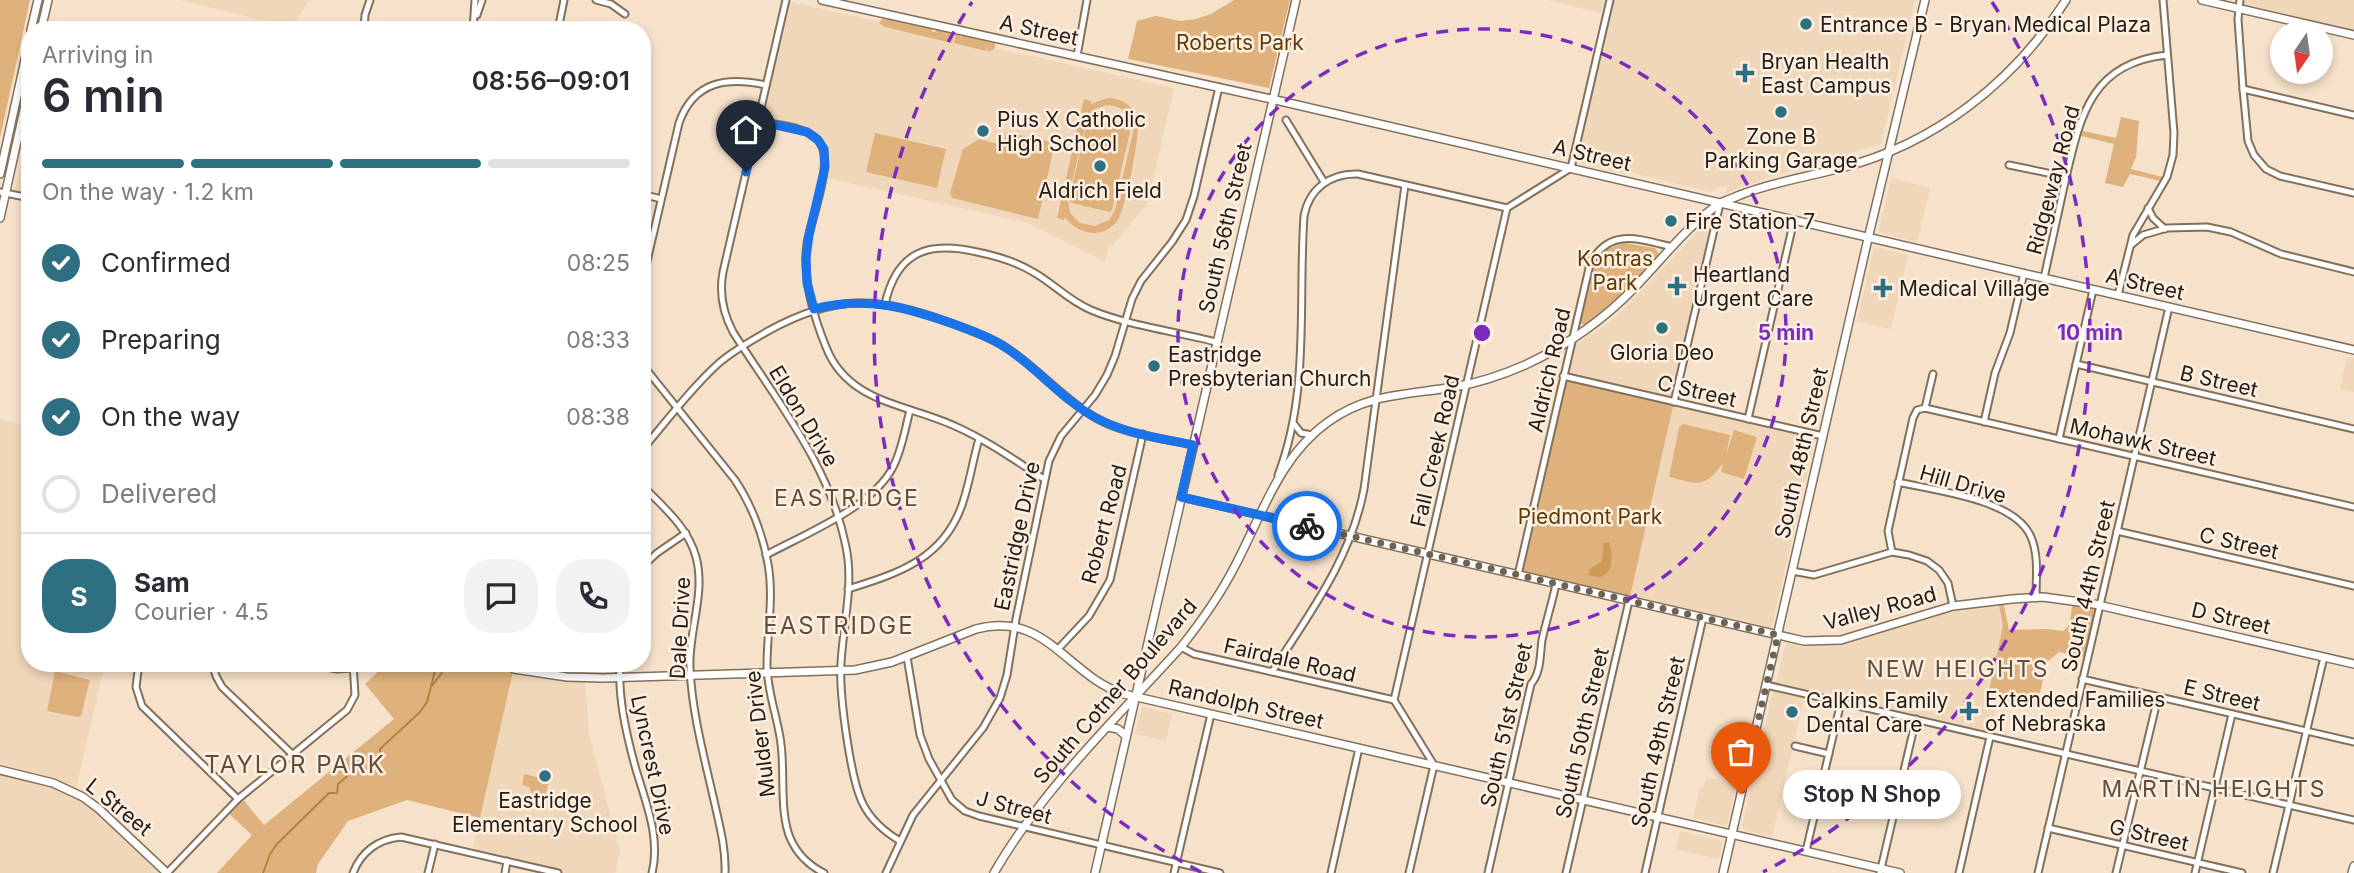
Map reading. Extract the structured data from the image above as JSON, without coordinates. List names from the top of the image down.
{
  "streets": {
    "main road": [
      "A Street",
      "South 56th Street",
      "South 48th Street",
      "Valley Road",
      "D Street",
      "South Cotner Boulevard",
      "Randolph Street",
      "L Street"
    ],
    "street": [
      "Ridgeway Road",
      "Aldrich Road",
      "B Street",
      "C Street",
      "Eldon Drive",
      "Mohawk Street",
      "Fall Creek Road",
      "Hill Drive",
      "Robert Road",
      "Eastridge Drive",
      "South 44th Street",
      "Dale Drive",
      "Fairdale Road",
      "E Street",
      "South 51st Street",
      "South 50th Street",
      "Mulder Drive",
      "South 49th Street",
      "Lyncrest Drive",
      "J Street",
      "G Street"
    ]
  },
  "crossings": [
    ["A Street", "Ridgeway Road"],
    ["A Street", "South 56th Street"],
    ["A Street", "South 48th Street"],
    ["A Street", "Eastridge Drive"],
    ["A Street", "South 44th Street"],
    ["A Street", "South Cotner Boulevard"],
    ["South 56th Street", "Valley Road"],
    ["South 56th Street", "South Cotner Boulevard"],
    ["South 56th Street", "Randolph Street"],
    ["South 56th Street", "J Street"],
    ["Aldrich Road", "C Street"],
    ["Aldrich Road", "Valley Road"],
    ["Aldrich Road", "South Cotner Boulevard"],
    ["B Street", "South 44th Street"],
    ["C Street", "South 48th Street"],
    ["C Street", "South 44th Street"],
    ["Eldon Drive", "Eastridge Drive"],
    ["Eldon Drive", "Randolph Street"],
    ["Mohawk Street", "South 44th Street"],
    ["Fall Creek Road", "Valley Road"],
    ["Fall Creek Road", "Fairdale Road"],
    ["Fall Creek Road", "South Cotner Boulevard"],
    ["South 48th Street", "Valley Road"],
    ["South 48th Street", "South Cotner Boulevard"],
    ["South 48th Street", "Randolph Street"],
    ["Hill Drive", "Valley Road"],
    ["Robert Road", "Randolph Street"],
    ["Eastridge Drive", "Randolph Street"],
    ["Eastridge Drive", "J Street"],
    ["South 44th Street", "Valley Road"],
    ["South 44th Street", "D Street"],
    ["South 44th Street", "E Street"],
    ["South 44th Street", "G Street"],
    ["Valley Road", "D Street"],
    ["Valley Road", "South Cotner Boulevard"],
    ["Valley Road", "South 51st Street"],
    ["Valley Road", "South 50th Street"],
    ["Valley Road", "South 49th Street"],
    ["Dale Drive", "Randolph Street"],
    ["Fairdale Road", "South Cotner Boulevard"],
    ["South Cotner Boulevard", "Randolph Street"],
    ["South Cotner Boulevard", "J Street"],
    ["Randolph Street", "South 51st Street"],
    ["Randolph Street", "South 50th Street"],
    ["Randolph Street", "Mulder Drive"],
    ["Randolph Street", "South 49th Street"],
    ["Randolph Street", "Lyncrest Drive"],
    ["Randolph Street", "J Street"]
  ],
  "districts": [
    "EASTRIDGE",
    "EASTRIDGE",
    "NEW HEIGHTS",
    "TAYLOR PARK",
    "MARTIN HEIGHTS"
  ],
  "parks": ["Roberts Park", "Kontras Park", "Piedmont Park"],
  "places": {
    "other": [
      "Entrance B - Bryan Medical Plaza",
      "Zone B Parking Garage",
      "Pius X Catholic High School",
      "Aldrich Field",
      "Fire Station 7",
      "Gloria Deo",
      "Eastridge Presbyterian Church",
      "Calkins Family Dental Care",
      "Eastridge Elementary School",
      "Stop N Shop"
    ],
    "health": [
      "Bryan Health East Campus",
      "Heartland Urgent Care",
      "Medical Village",
      "Extended Families of Nebraska"
    ]
  },
  "north": "bottom",
  "page": {
    "heading": ["6 min", "Arriving in", "08:56–09:01"],
    "panel": ["Sam", "Courier · 4.5"],
    "bar": "On the way · 1.2 km",
    "list": [
      ["Confirmed", "08:25"],
      ["Preparing", "08:33"],
      ["On the way", "08:38"],
      "Delivered"
    ],
    "round": "S",
    "bubble": "Stop N Shop"
  },
  "rings": ["5 min", "10 min"]
}
